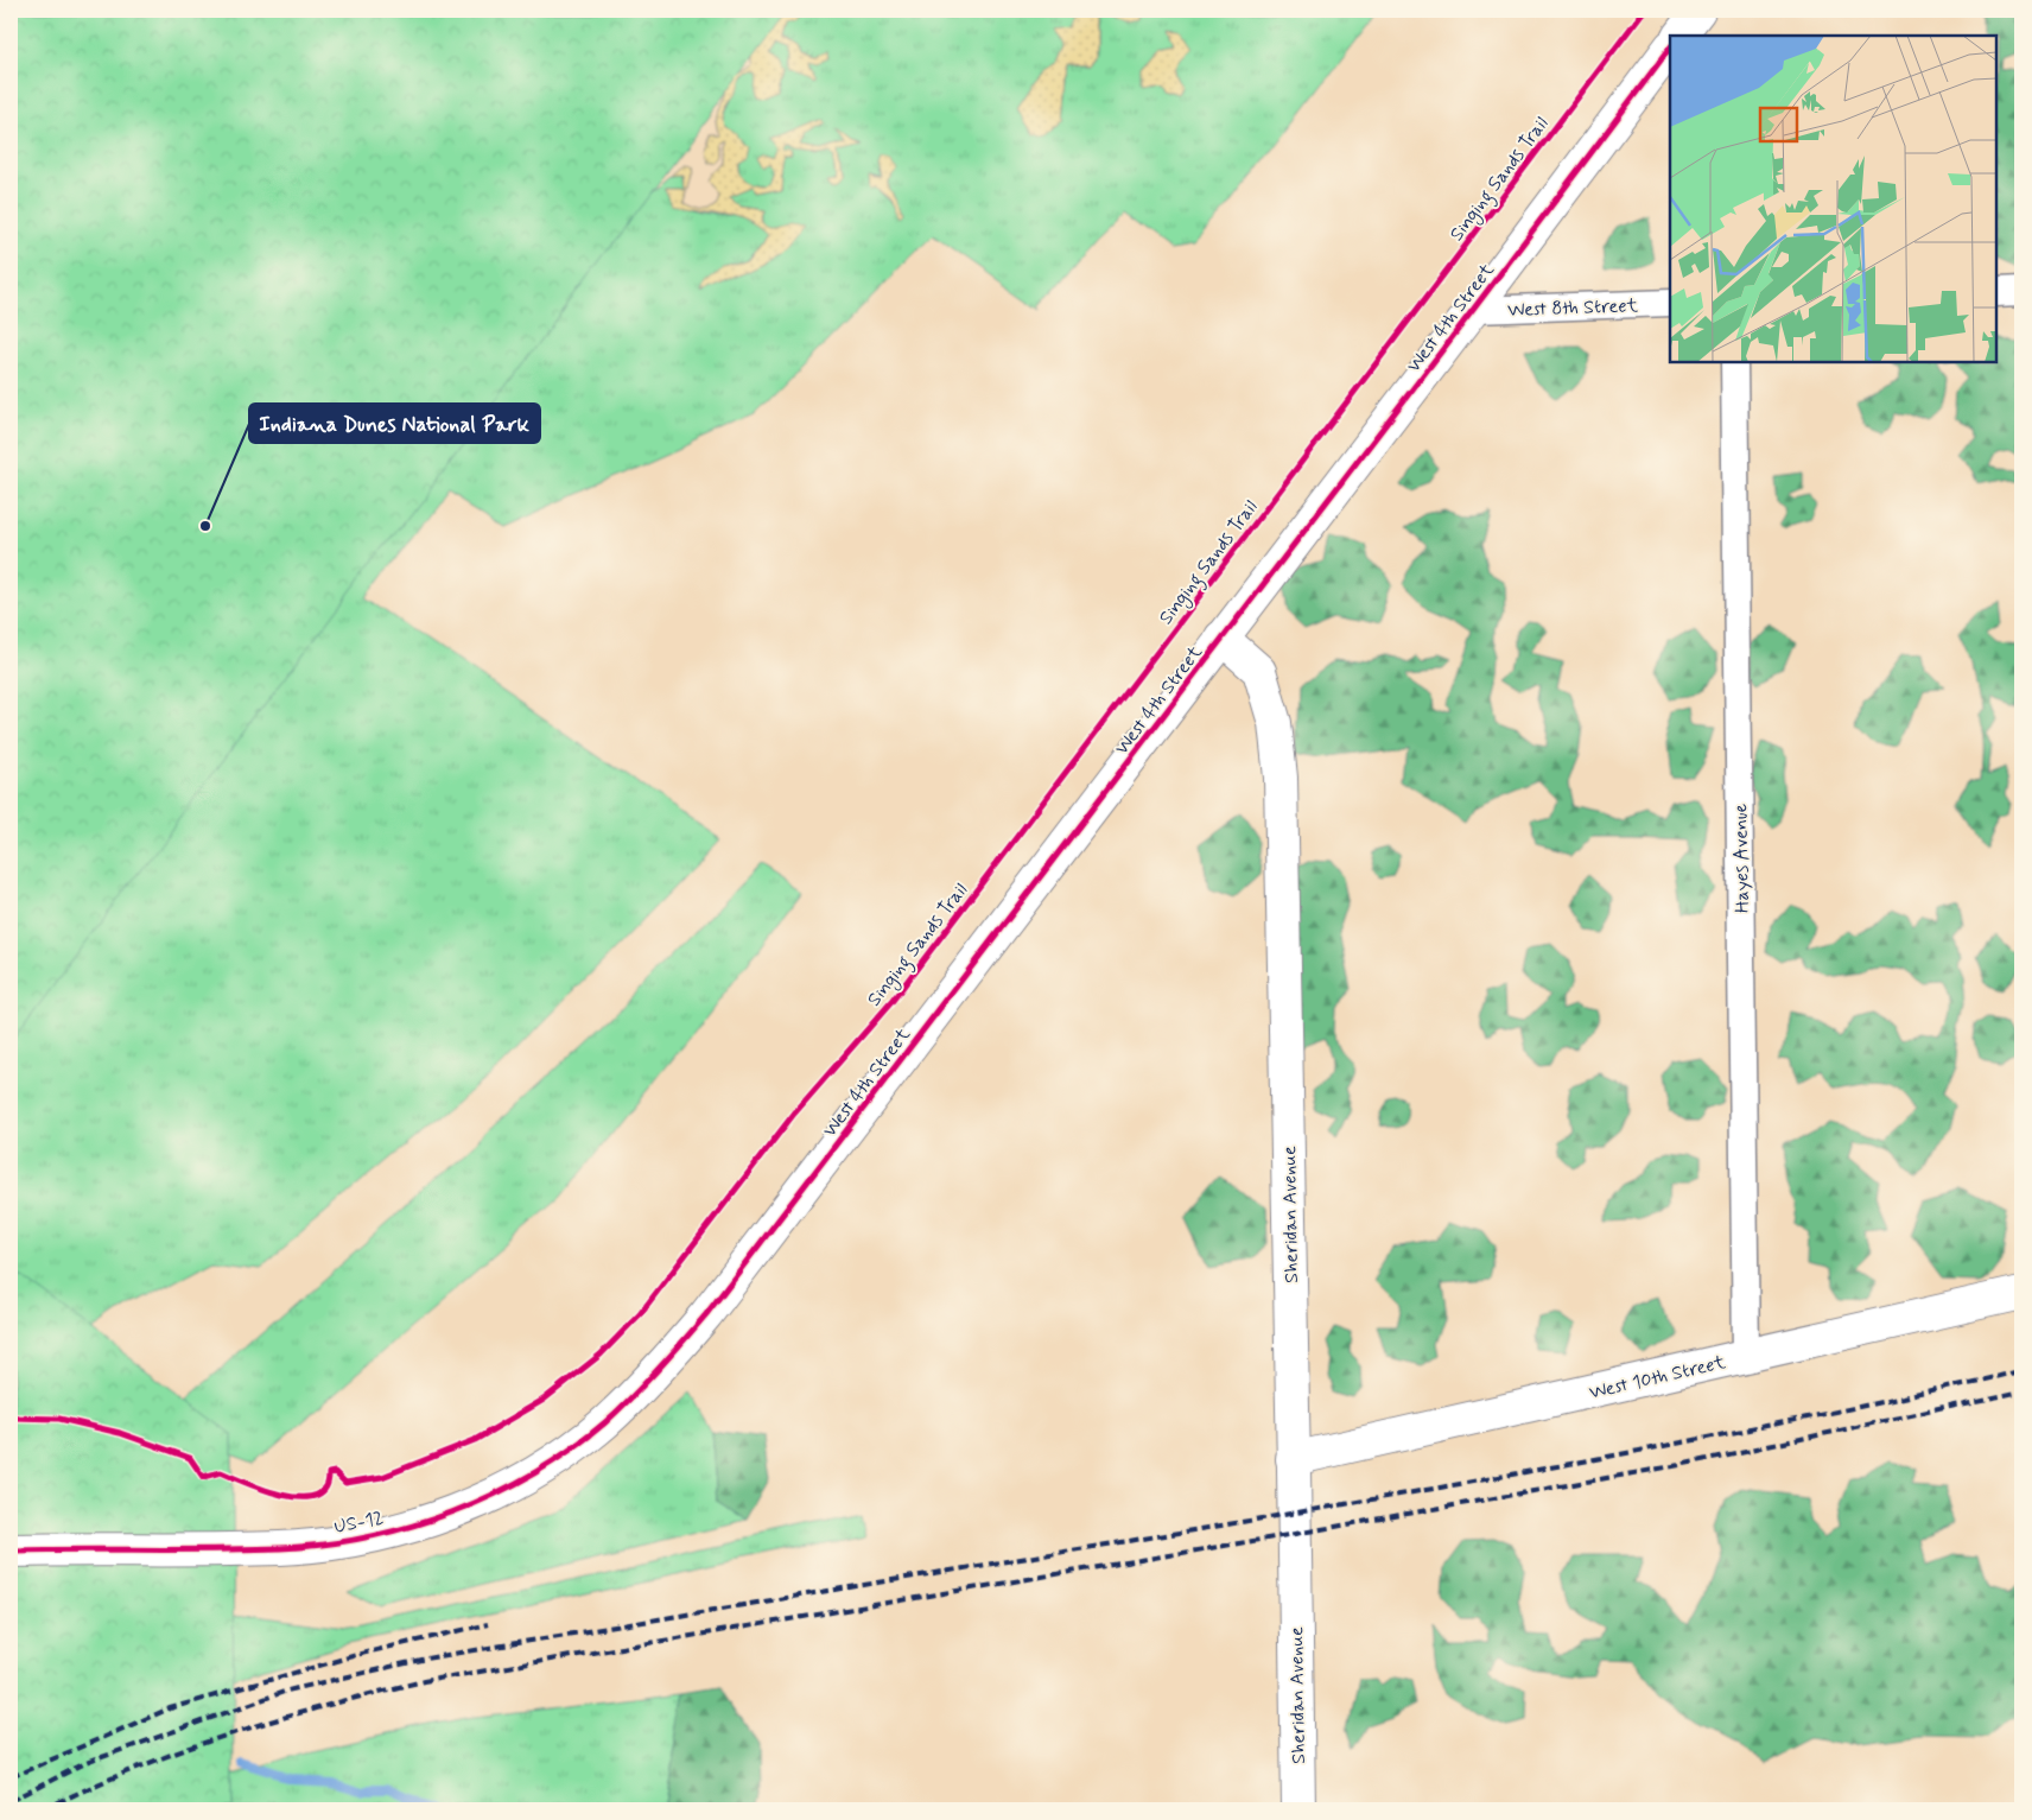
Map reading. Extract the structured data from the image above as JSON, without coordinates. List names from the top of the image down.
{
  "streets": {
    "main road": [
      "West 4th Street",
      "Sheridan Avenue",
      "West 10th Street",
      "US-12"
    ],
    "street": ["West 8th Street", "Hayes Avenue"],
    "cycle path": ["Singing Sands Trail"]
  },
  "crossings": [
    ["West 8th Street", "West 4th Street"],
    ["West 4th Street", "Sheridan Avenue"],
    ["West 4th Street", "US-12"],
    ["Hayes Avenue", "West 10th Street"],
    ["Sheridan Avenue", "West 10th Street"]
  ],
  "places": ["Indiana Dunes National Park"]
}
